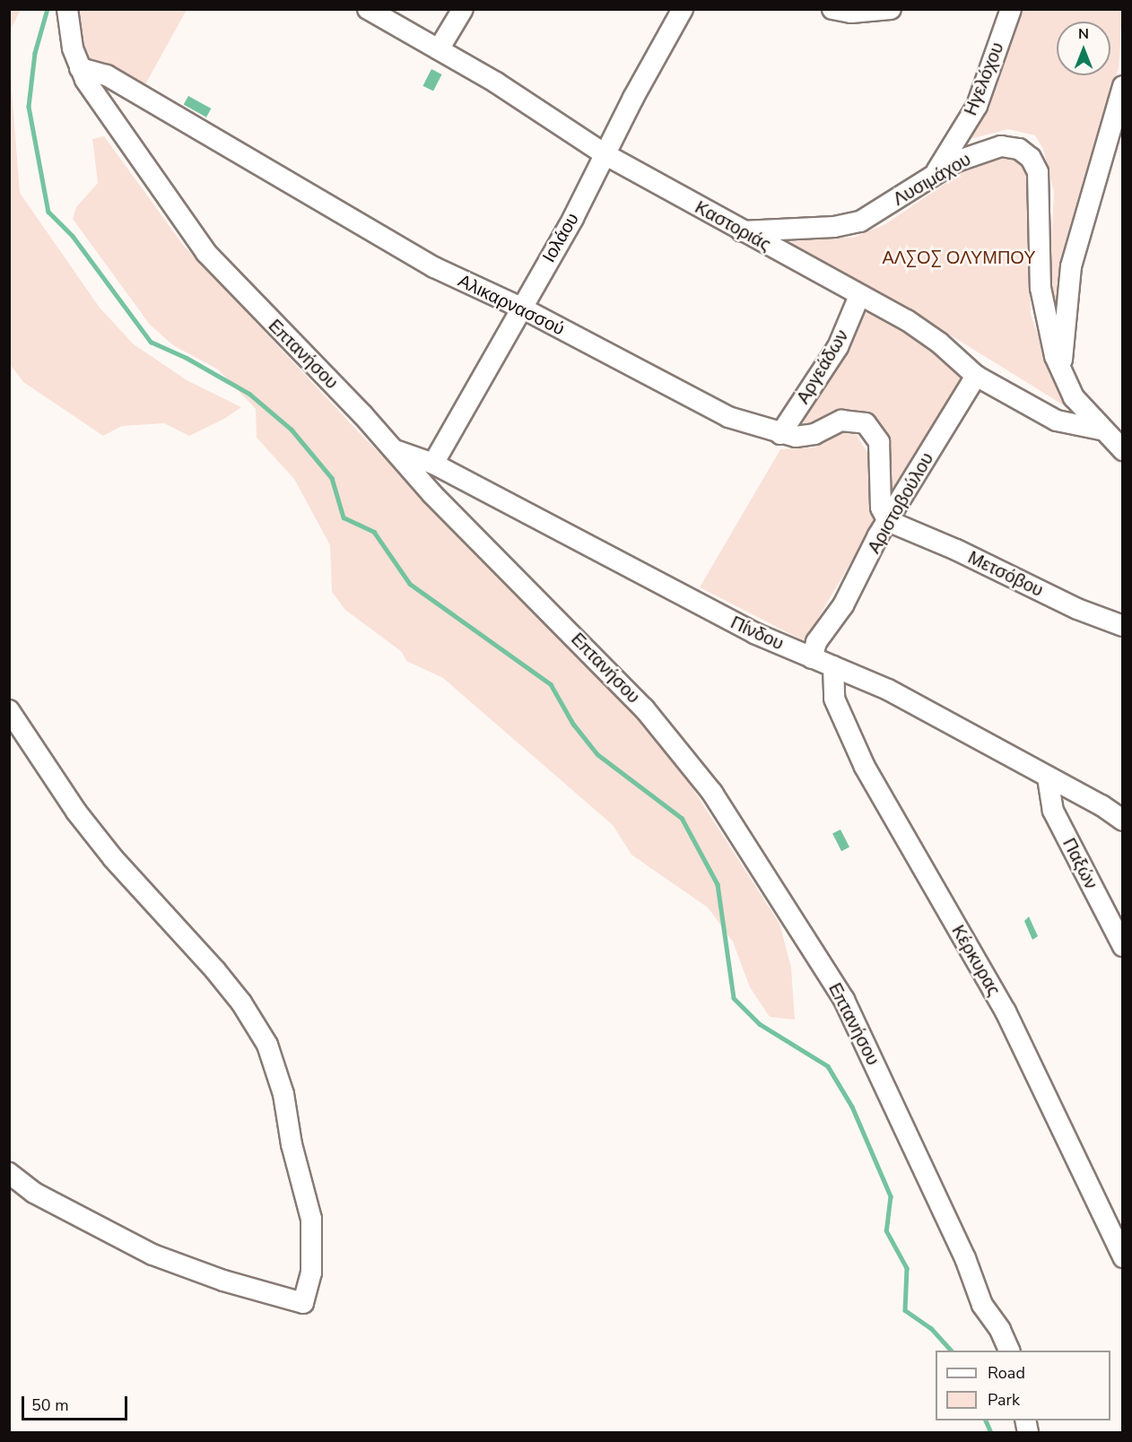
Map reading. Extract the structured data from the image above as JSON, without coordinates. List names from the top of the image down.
{
  "streets": {
    "street": [
      "Ηγελόχου",
      "Λυσιμάχου",
      "Καστοριάς",
      "Ιολάου",
      "Αλικαρνασσού",
      "Επτανήσου",
      "Αργεάδων",
      "Αριστοβούλου",
      "Μετσόβου",
      "Πίνδου",
      "Παξών",
      "Κέρκυρας"
    ]
  },
  "crossings": [
    ["Ηγελόχου", "Λυσιμάχου"],
    ["Λυσιμάχου", "Καστοριάς"],
    ["Καστοριάς", "Ιολάου"],
    ["Καστοριάς", "Αργεάδων"],
    ["Καστοριάς", "Αριστοβούλου"],
    ["Ιολάου", "Αλικαρνασσού"],
    ["Ιολάου", "Πίνδου"],
    ["Αλικαρνασσού", "Επτανήσου"],
    ["Αλικαρνασσού", "Αργεάδων"],
    ["Αλικαρνασσού", "Αριστοβούλου"],
    ["Αλικαρνασσού", "Μετσόβου"],
    ["Επτανήσου", "Πίνδου"],
    ["Αριστοβούλου", "Μετσόβου"],
    ["Αριστοβούλου", "Πίνδου"],
    ["Πίνδου", "Παξών"],
    ["Πίνδου", "Κέρκυρας"]
  ],
  "parks": ["ΑΛΣΟΣ ΟΛΥΜΠΟΥ"],
  "legend": ["Road", "Park"],
  "scale_bar": "50 m",
  "north": "top"
}
